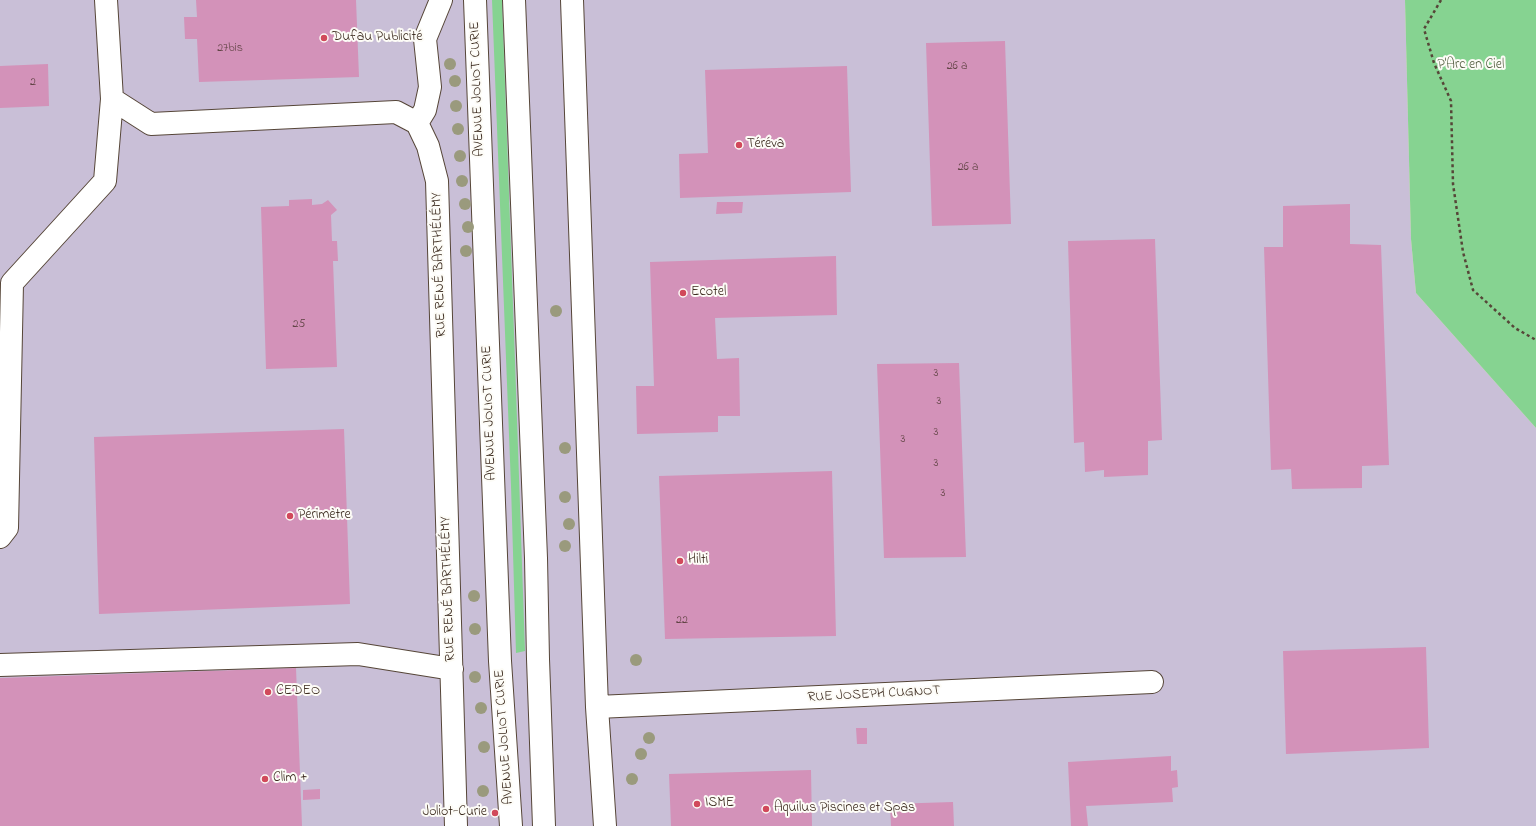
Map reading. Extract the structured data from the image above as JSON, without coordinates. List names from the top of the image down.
{
  "streets": {
    "main road": ["AVENUE JOLIOT CURIE", "RUE RENÉ BARTHÉLÉMY", "RUE JOSEPH CUGNOT"]
  },
  "parks": ["P'Arc en Ciel"],
  "places": [
    "Dufau Publicité",
    "Téréva",
    "Ecotel",
    "Périmètre",
    "Hilti",
    "CEDEO",
    "Clim +",
    "ISME",
    "Aquilus Piscines et Spas",
    "Joliot-Curie"
  ],
  "house_numbers": [
    "27bis",
    "26 a",
    "2",
    "26 a",
    "25",
    "3",
    "3",
    "3",
    "3",
    "3",
    "3",
    "22"
  ]
}
